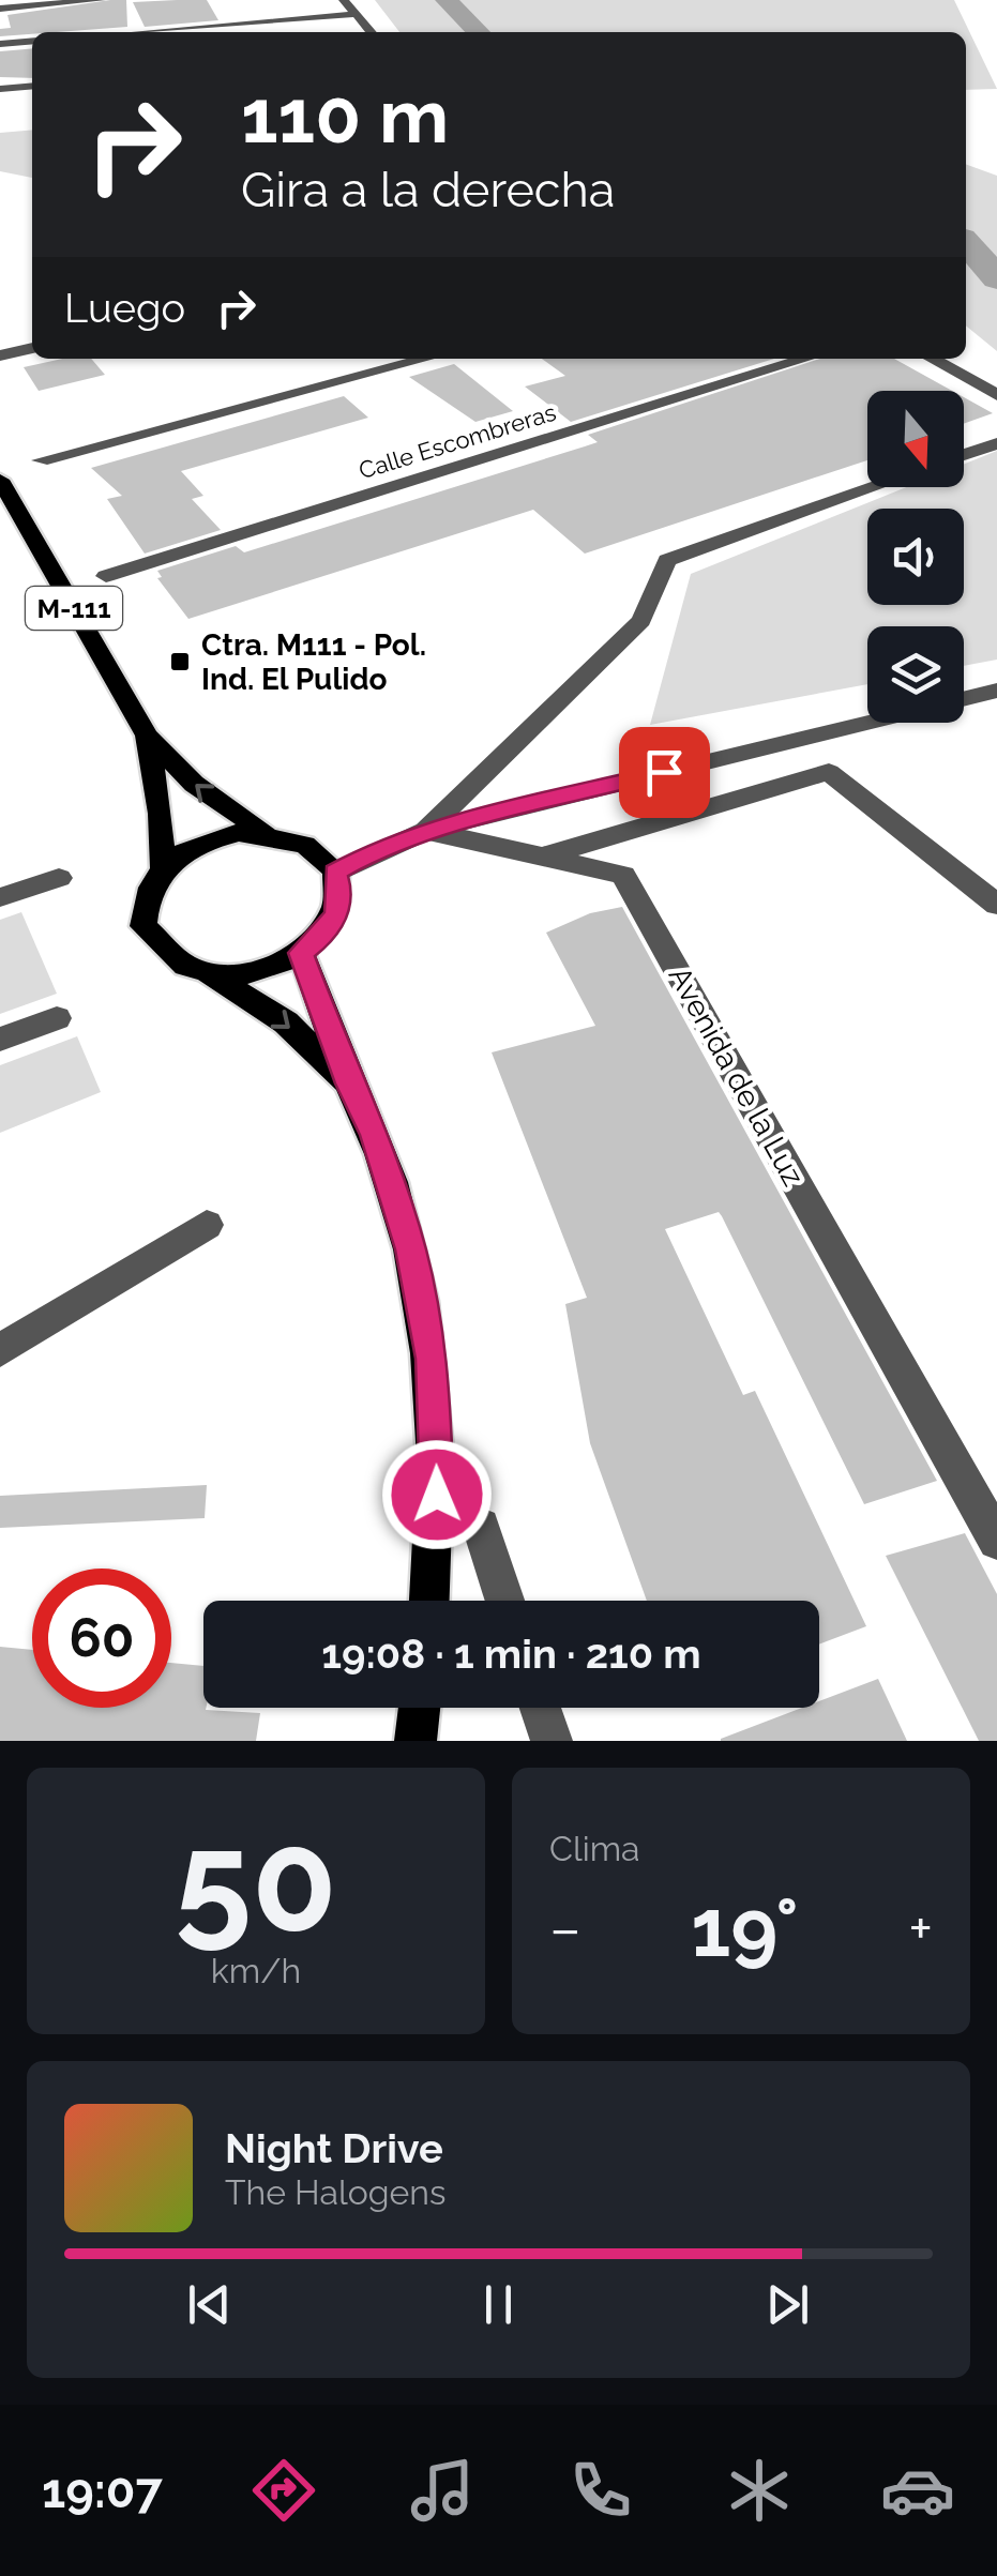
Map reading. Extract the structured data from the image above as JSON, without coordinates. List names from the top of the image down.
{
  "streets": {
    "main road": ["M-111"],
    "street": ["Calle Escombreras", "Avenida de la Luz"]
  },
  "places": {
    "transit": ["Ctra. M111 - Pol. Ind. El Pulido"]
  },
  "north": "bottom",
  "page": {
    "turn": ["110 m", "Gira a la derecha"],
    "then": "Luego",
    "limit": "60",
    "trip": "19:08 · 1 min · 210 m",
    "tile": [
      ["50", "km/h"],
      "Clima"
    ],
    "heat": ["−", "19°", "+"],
    "song": ["Night Drive", "The Halogens"],
    "tabs": "19:07"
  }
}
